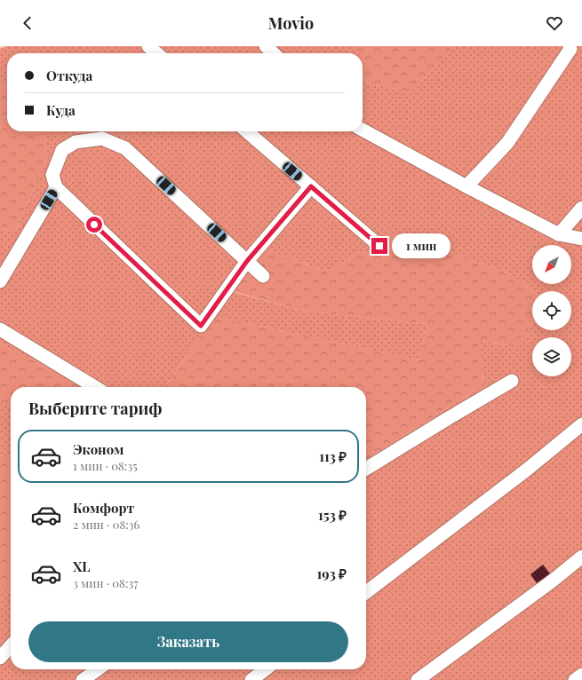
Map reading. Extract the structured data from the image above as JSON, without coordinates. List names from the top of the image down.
{
  "north": "bottom left",
  "page": {
    "header": "Movio",
    "banner": ["Откуда", "Куда"],
    "bubble": "1 мин",
    "heading": "Выберите тариф",
    "list": [
      {
        "name": "Эконом",
        "note": "1 мин · 08:35",
        "value": "113 ₽"
      },
      {
        "name": "Комфорт",
        "note": "2 мин · 08:36",
        "value": "153 ₽"
      },
      {
        "name": "XL",
        "note": "3 мин · 08:37",
        "value": "193 ₽"
      }
    ],
    "buttons": "Заказать"
  }
}
